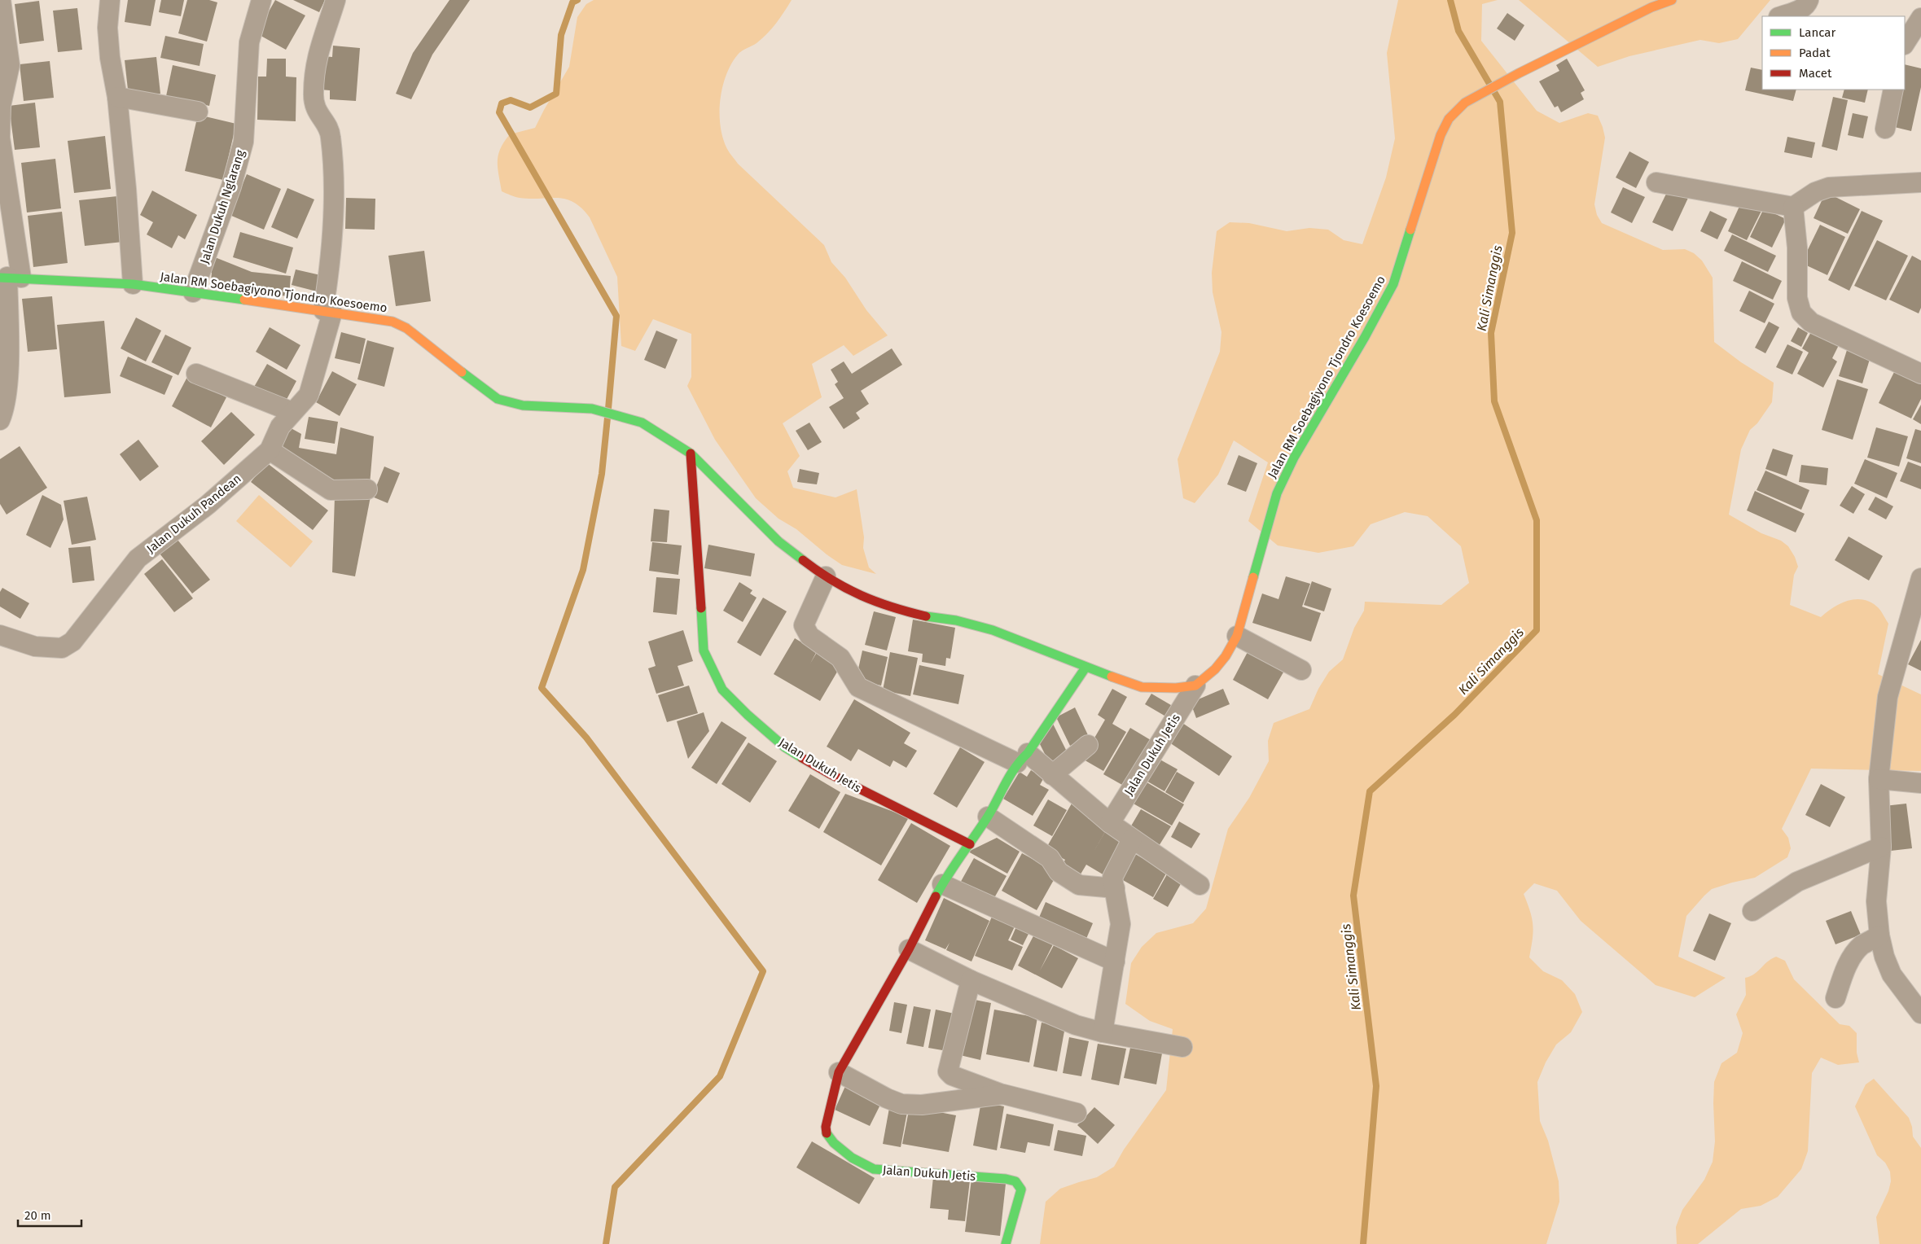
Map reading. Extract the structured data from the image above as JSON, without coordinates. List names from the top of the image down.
{
  "streets": {
    "main road": ["Jalan RM Soebagiyono Tjondro Koesoemo", "Jalan Dukuh Jetis"],
    "street": ["Jalan Dukuh Nglarang", "Jalan Dukuh Pandean"]
  },
  "crossings": [
    ["Jalan Dukuh Nglarang", "Jalan RM Soebagiyono Tjondro Koesoemo"],
    ["Jalan RM Soebagiyono Tjondro Koesoemo", "Jalan Dukuh Pandean"],
    ["Jalan RM Soebagiyono Tjondro Koesoemo", "Jalan Dukuh Jetis"]
  ],
  "water": ["Kali Simanggis"],
  "legend": ["Lancar", "Padat", "Macet"],
  "scale_bar": "20 m"
}
